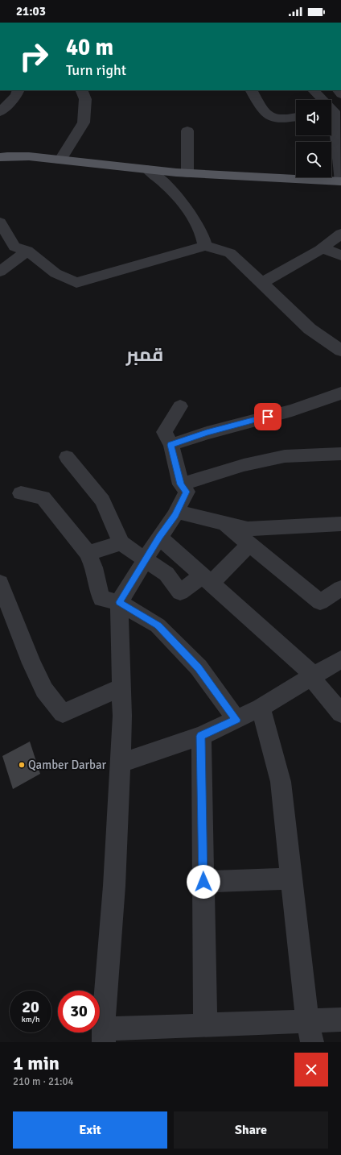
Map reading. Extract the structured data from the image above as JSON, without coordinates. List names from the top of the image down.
{
  "districts": ["قمبر"],
  "places": ["Qamber Darbar"],
  "page": {
    "status": "21:03",
    "turn": ["40 m", "Turn right"],
    "speed": "20 km/h",
    "limit": "30",
    "heading": ["1 min", "210 m · 21:04"],
    "buttons": ["Exit", "Share"]
  }
}
